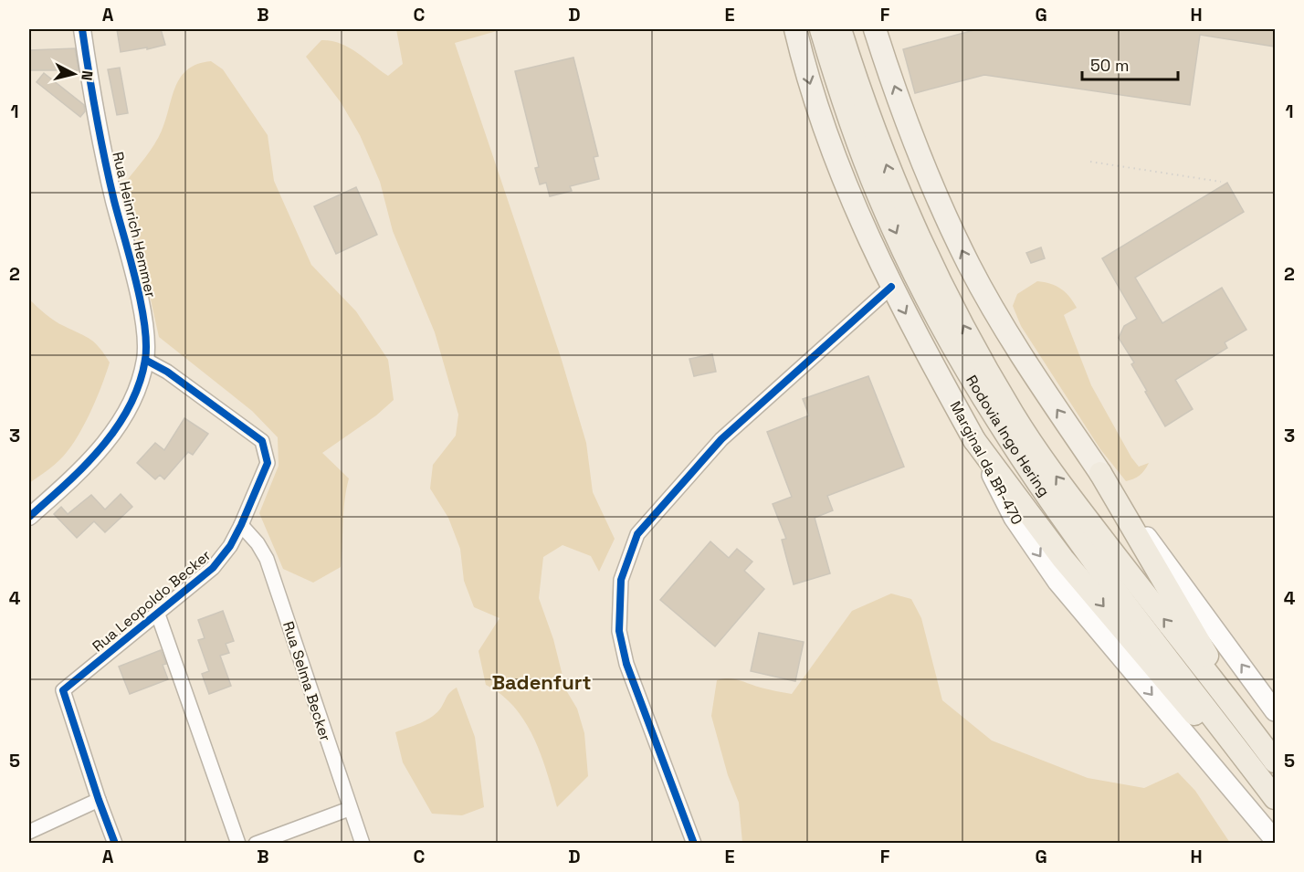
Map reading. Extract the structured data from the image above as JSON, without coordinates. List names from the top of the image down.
{
  "streets": {
    "highway": ["Rodovia Ingo Hering"],
    "main road": ["Marginal da BR-470"],
    "street": ["Rua Heinrich Hemmer", "Rua Leopoldo Becker", "Rua Selma Becker"]
  },
  "crossings": [
    ["Rua Heinrich Hemmer", "Rua Leopoldo Becker"],
    ["Rua Leopoldo Becker", "Rua Selma Becker"]
  ],
  "districts": ["Badenfurt"],
  "scale_bar": "50 m",
  "north": "right",
  "grid": {
    "columns": [
      "A",
      "B",
      "C",
      "D",
      "E",
      "F",
      "G",
      "H"
    ],
    "rows": [
      "1",
      "2",
      "3",
      "4",
      "5"
    ]
  }
}
